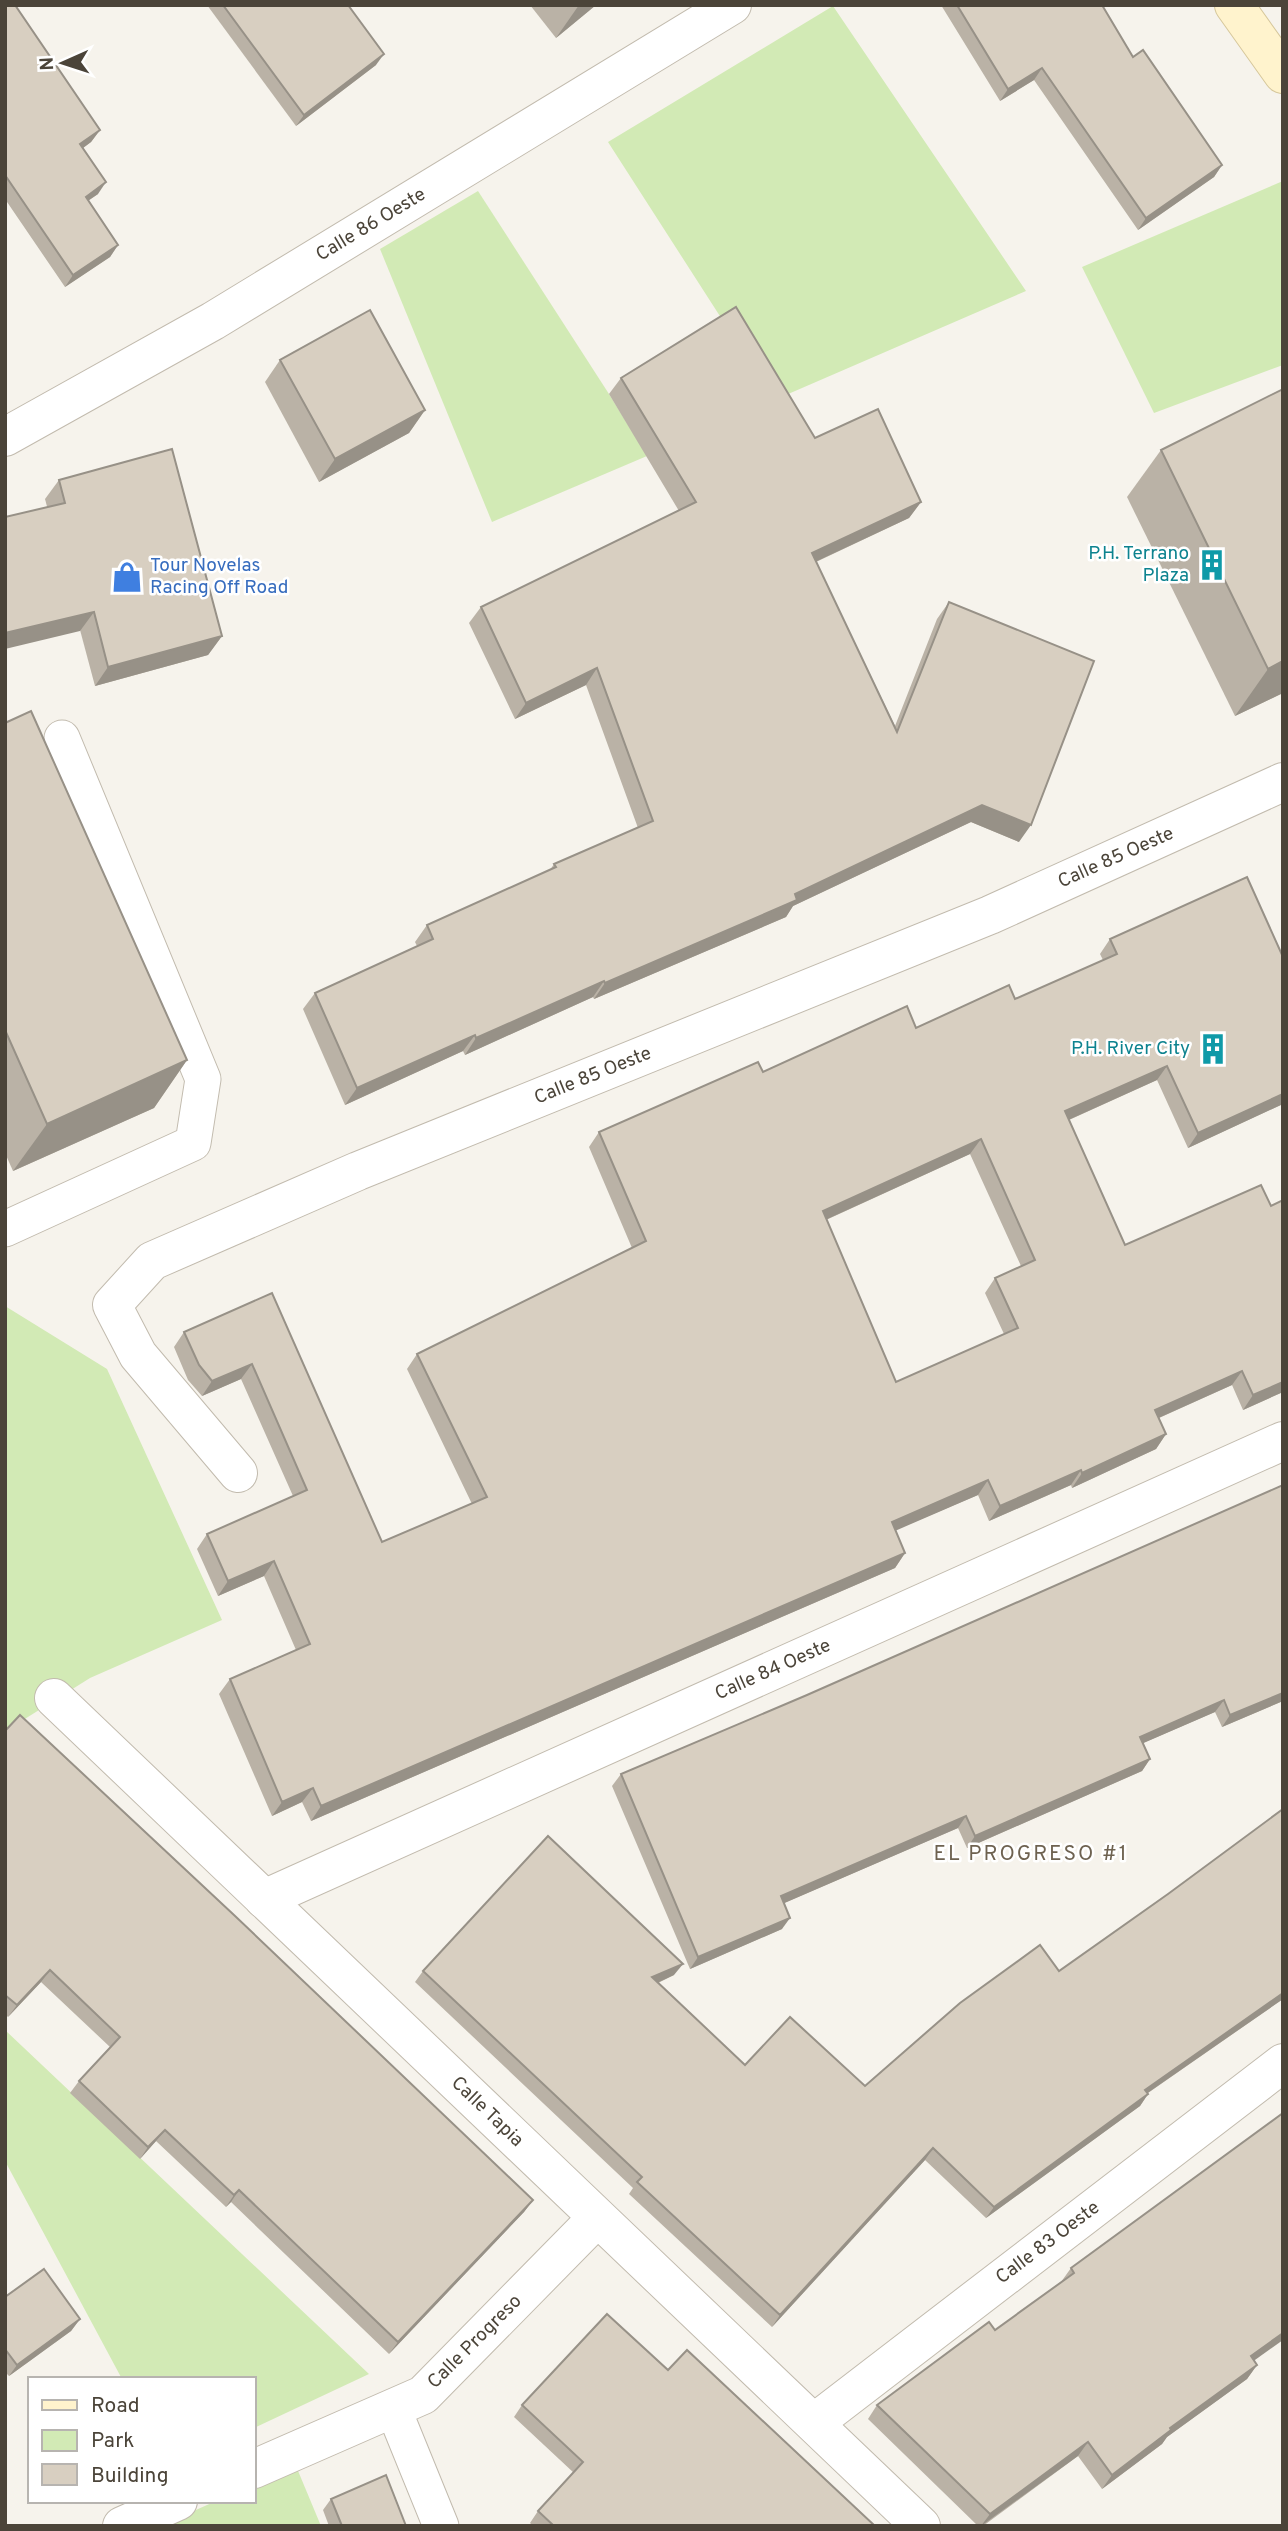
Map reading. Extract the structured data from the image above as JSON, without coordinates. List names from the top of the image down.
{
  "streets": {
    "street": [
      "Calle 86 Oeste",
      "Calle 85 Oeste",
      "Calle 84 Oeste",
      "Calle Tapia",
      "Calle 83 Oeste",
      "Calle Progreso"
    ]
  },
  "crossings": [
    ["Calle 84 Oeste", "Calle Tapia"],
    ["Calle Tapia", "Calle 83 Oeste"],
    ["Calle Tapia", "Calle Progreso"]
  ],
  "districts": ["EL PROGRESO #1"],
  "places": {
    "building": ["P.H. Terrano Plaza", "P.H. River City"],
    "shop": ["Tour Novelas Racing Off Road"]
  },
  "legend": ["Road", "Park", "Building"],
  "north": "left"
}
